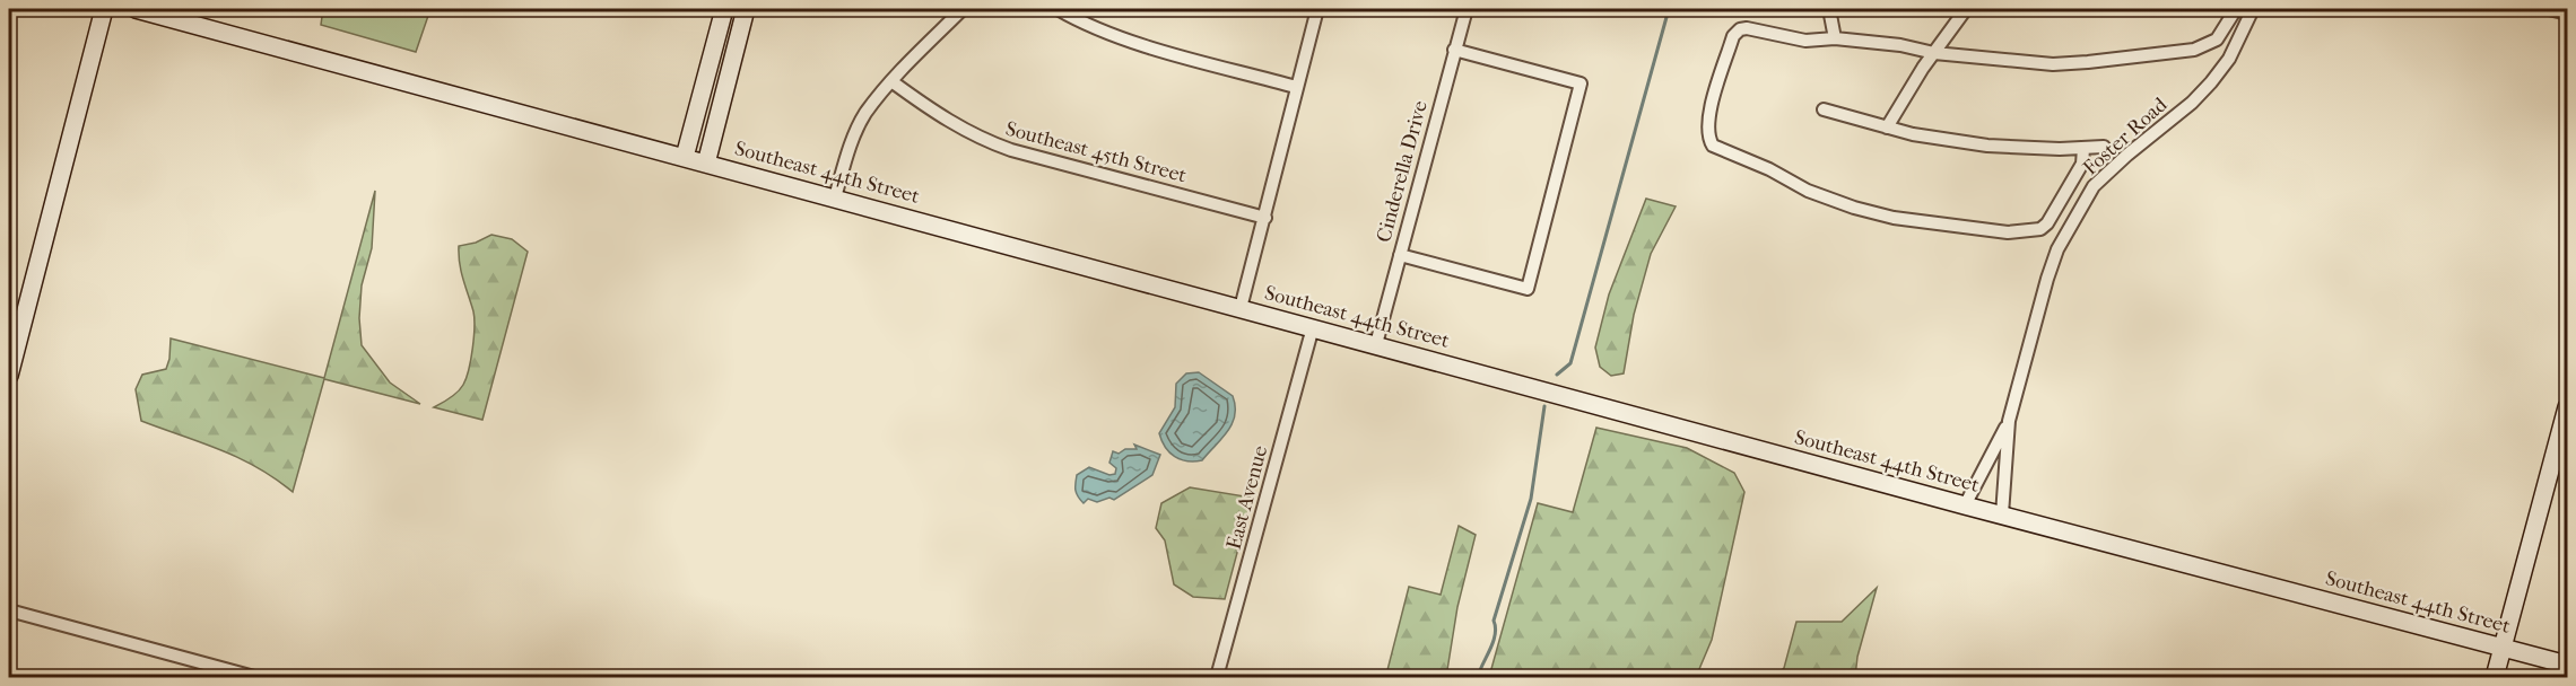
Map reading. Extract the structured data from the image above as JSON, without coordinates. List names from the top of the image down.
{
  "streets": {
    "main road": ["Southeast 44th Street"],
    "street": [
      "Foster Road",
      "Southeast 45th Street",
      "Cinderella Drive",
      "East Avenue"
    ]
  },
  "crossings": [
    ["Foster Road", "Southeast 44th Street"],
    ["Cinderella Drive", "Southeast 44th Street"],
    ["Southeast 44th Street", "East Avenue"]
  ]
}
